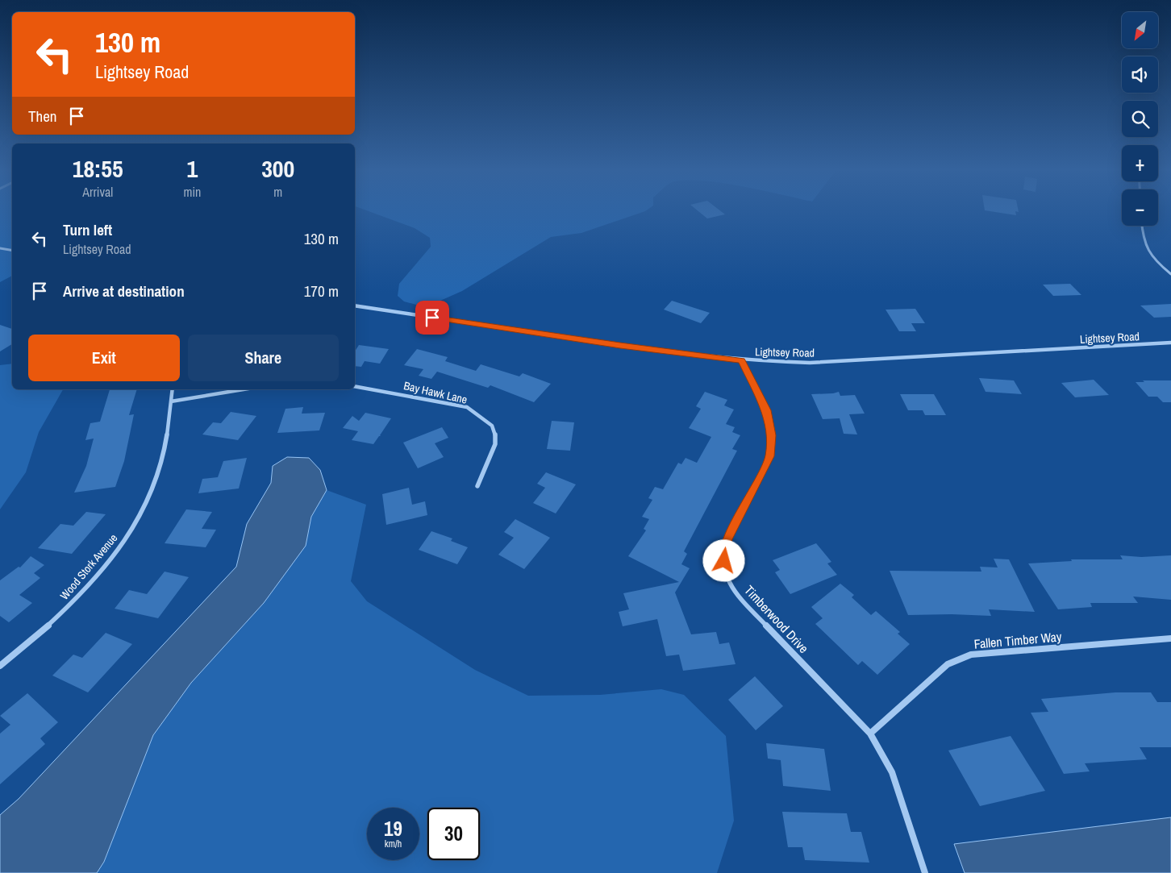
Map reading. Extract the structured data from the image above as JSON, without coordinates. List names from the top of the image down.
{
  "streets": {
    "street": [
      "Lightsey Road",
      "Bay Hawk Lane",
      "Wood Stork Avenue",
      "Timberwood Drive",
      "Fallen Timber Way"
    ]
  },
  "crossings": [
    ["Lightsey Road", "Timberwood Drive"],
    ["Timberwood Drive", "Fallen Timber Way"]
  ],
  "north": "bottom left",
  "page": {
    "map_buttons": ["+", "−"],
    "turn": ["130 m", "Lightsey Road"],
    "then": "Then",
    "eta": [
      "18:55",
      "Arrival",
      "1",
      "min",
      "300",
      "m"
    ],
    "list": [
      {
        "name": "Turn left",
        "note": "Lightsey Road",
        "value": "130 m"
      },
      {
        "name": "Arrive at destination",
        "value": "170 m"
      }
    ],
    "buttons": ["Exit", "Share"],
    "speed": "19 km/h",
    "limit": "30"
  }
}
